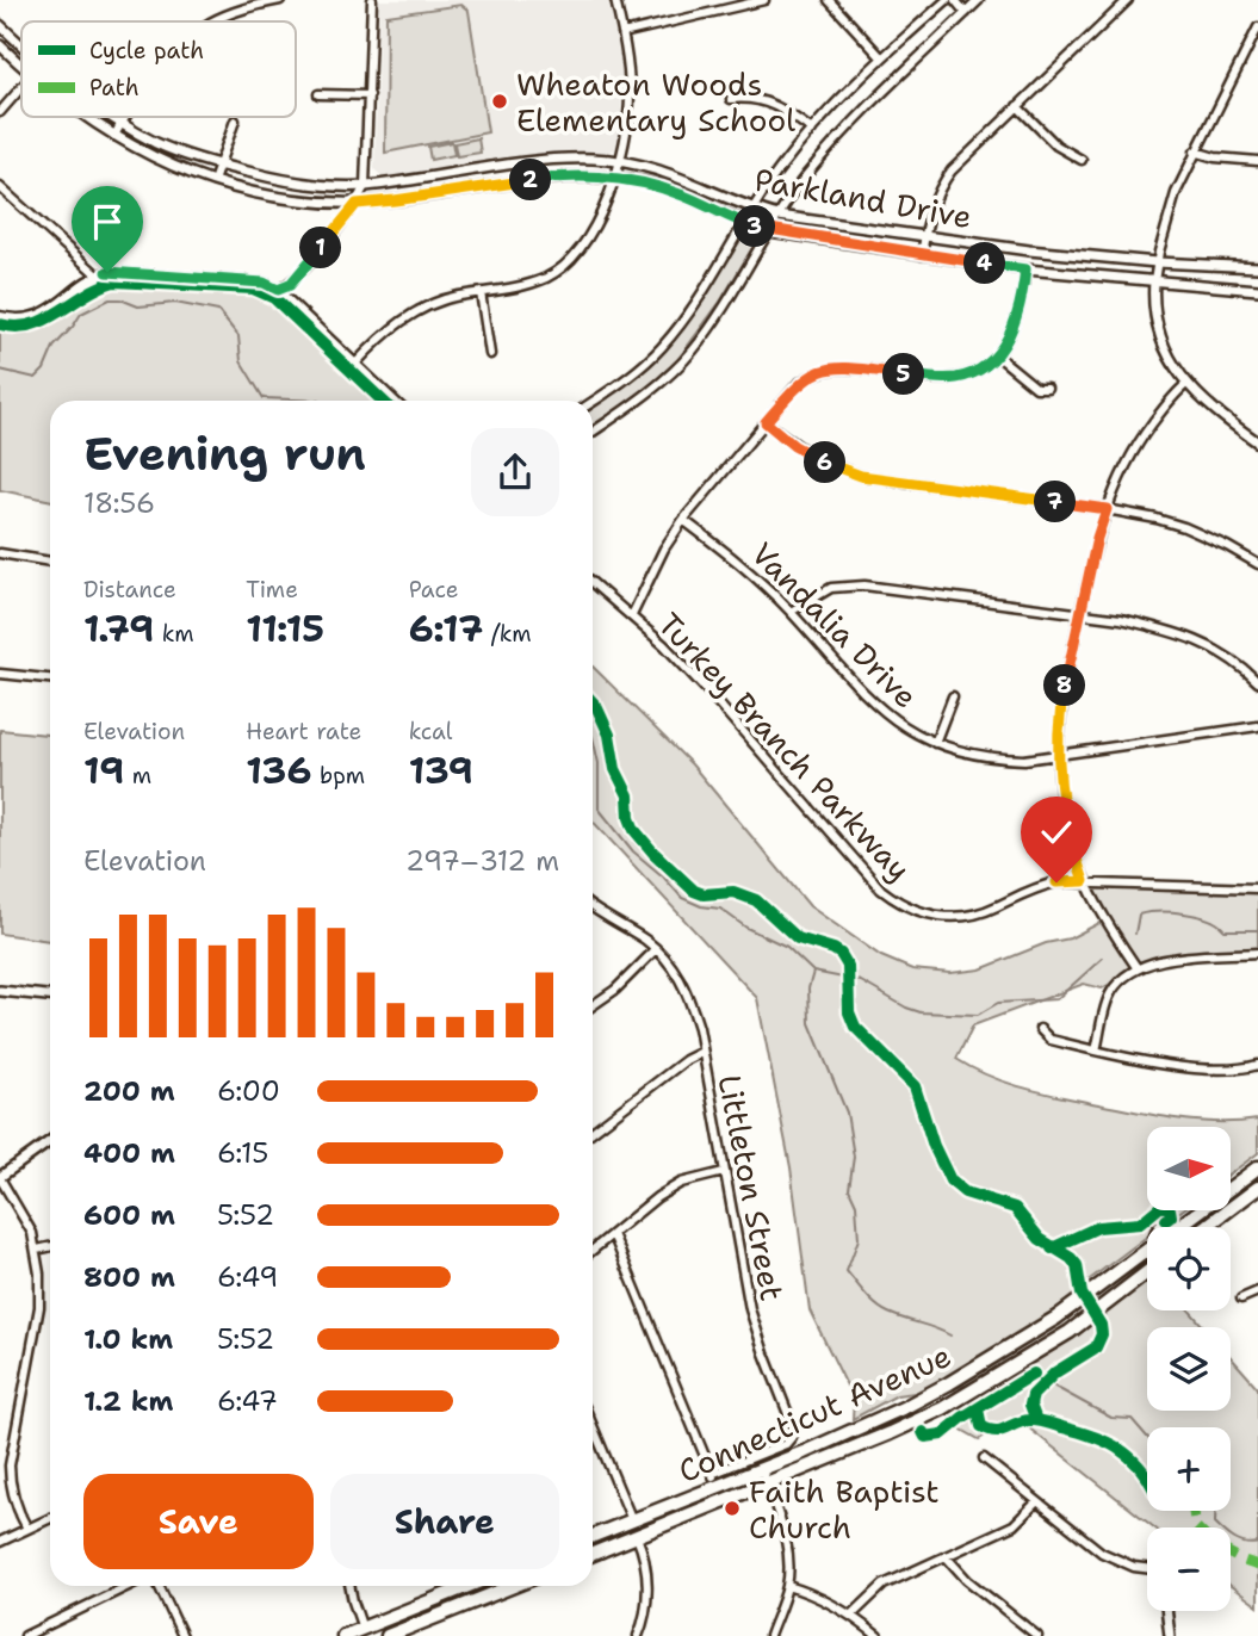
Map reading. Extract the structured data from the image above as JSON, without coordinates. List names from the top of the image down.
{
  "streets": {
    "main road": ["Connecticut Avenue"],
    "street": [
      "Parkland Drive",
      "Vandalia Drive",
      "Turkey Branch Parkway",
      "Littleton Street"
    ]
  },
  "crossings": [
    ["Littleton Street", "Connecticut Avenue"]
  ],
  "places": ["Wheaton Woods Elementary School", "Faith Baptist Church"],
  "legend": ["Cycle path", "Path"],
  "north": "right",
  "page": {
    "pins": [
      "2",
      "3",
      "1",
      "4",
      "5",
      "6",
      "7",
      "8"
    ],
    "heading": ["Evening run", "18:56"],
    "stats": [
      ["Distance", "1.79 km"],
      ["Time", "11:15"],
      ["Pace", "6:17 /km"],
      ["Elevation", "19 m"],
      ["Heart rate", "136 bpm"],
      ["kcal", "139"]
    ],
    "chart": ["Elevation", "297–312 m"],
    "list": [
      {
        "name": "200 m",
        "note": "6:00"
      },
      {
        "name": "400 m",
        "note": "6:15"
      },
      {
        "name": "600 m",
        "note": "5:52"
      },
      {
        "name": "800 m",
        "note": "6:49"
      },
      {
        "name": "1.0 km",
        "note": "5:52"
      },
      {
        "name": "1.2 km",
        "note": "6:47"
      }
    ],
    "map_buttons": ["+", "−"],
    "buttons": ["Save", "Share"]
  }
}
